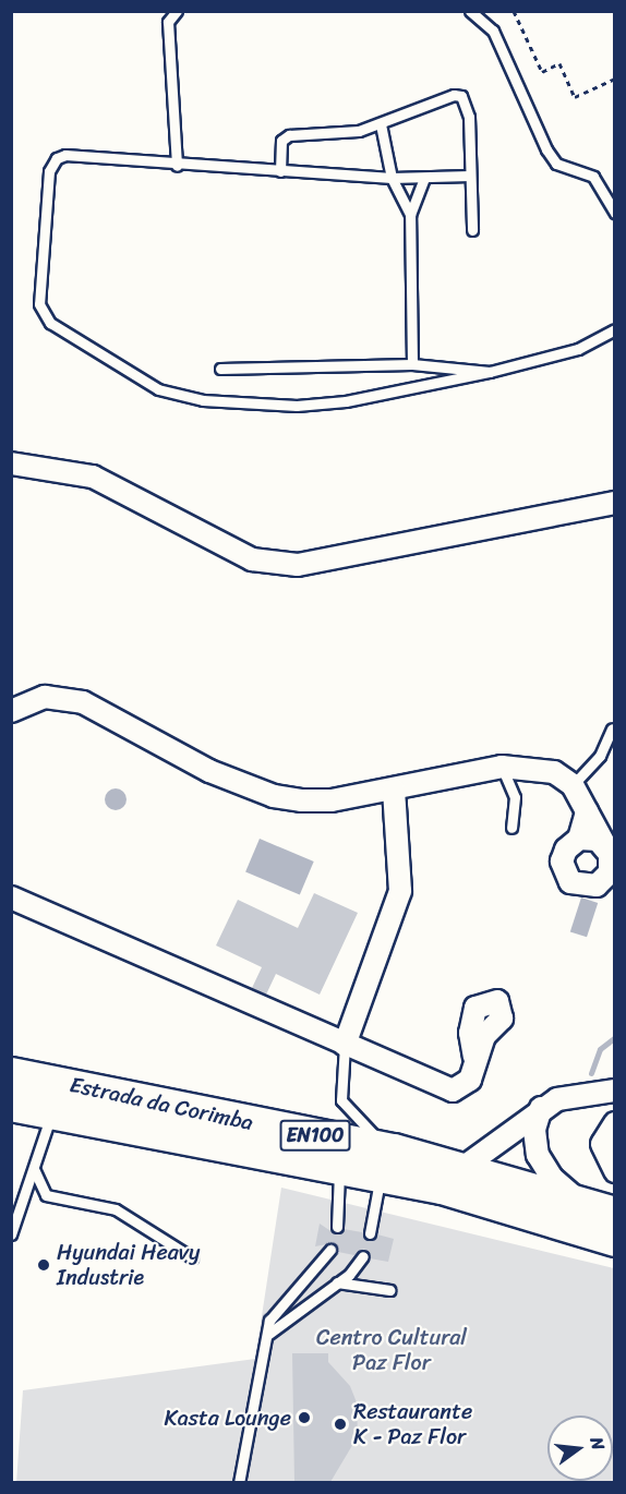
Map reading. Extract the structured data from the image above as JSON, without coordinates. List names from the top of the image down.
{
  "streets": {
    "main road": ["Estrada da Corimba", "EN100"]
  },
  "parks": ["Centro Cultural Paz Flor"],
  "places": ["Hyundai Heavy Industrie", "Kasta Lounge", "Restaurante K - Paz Flor"],
  "north": "right"
}
